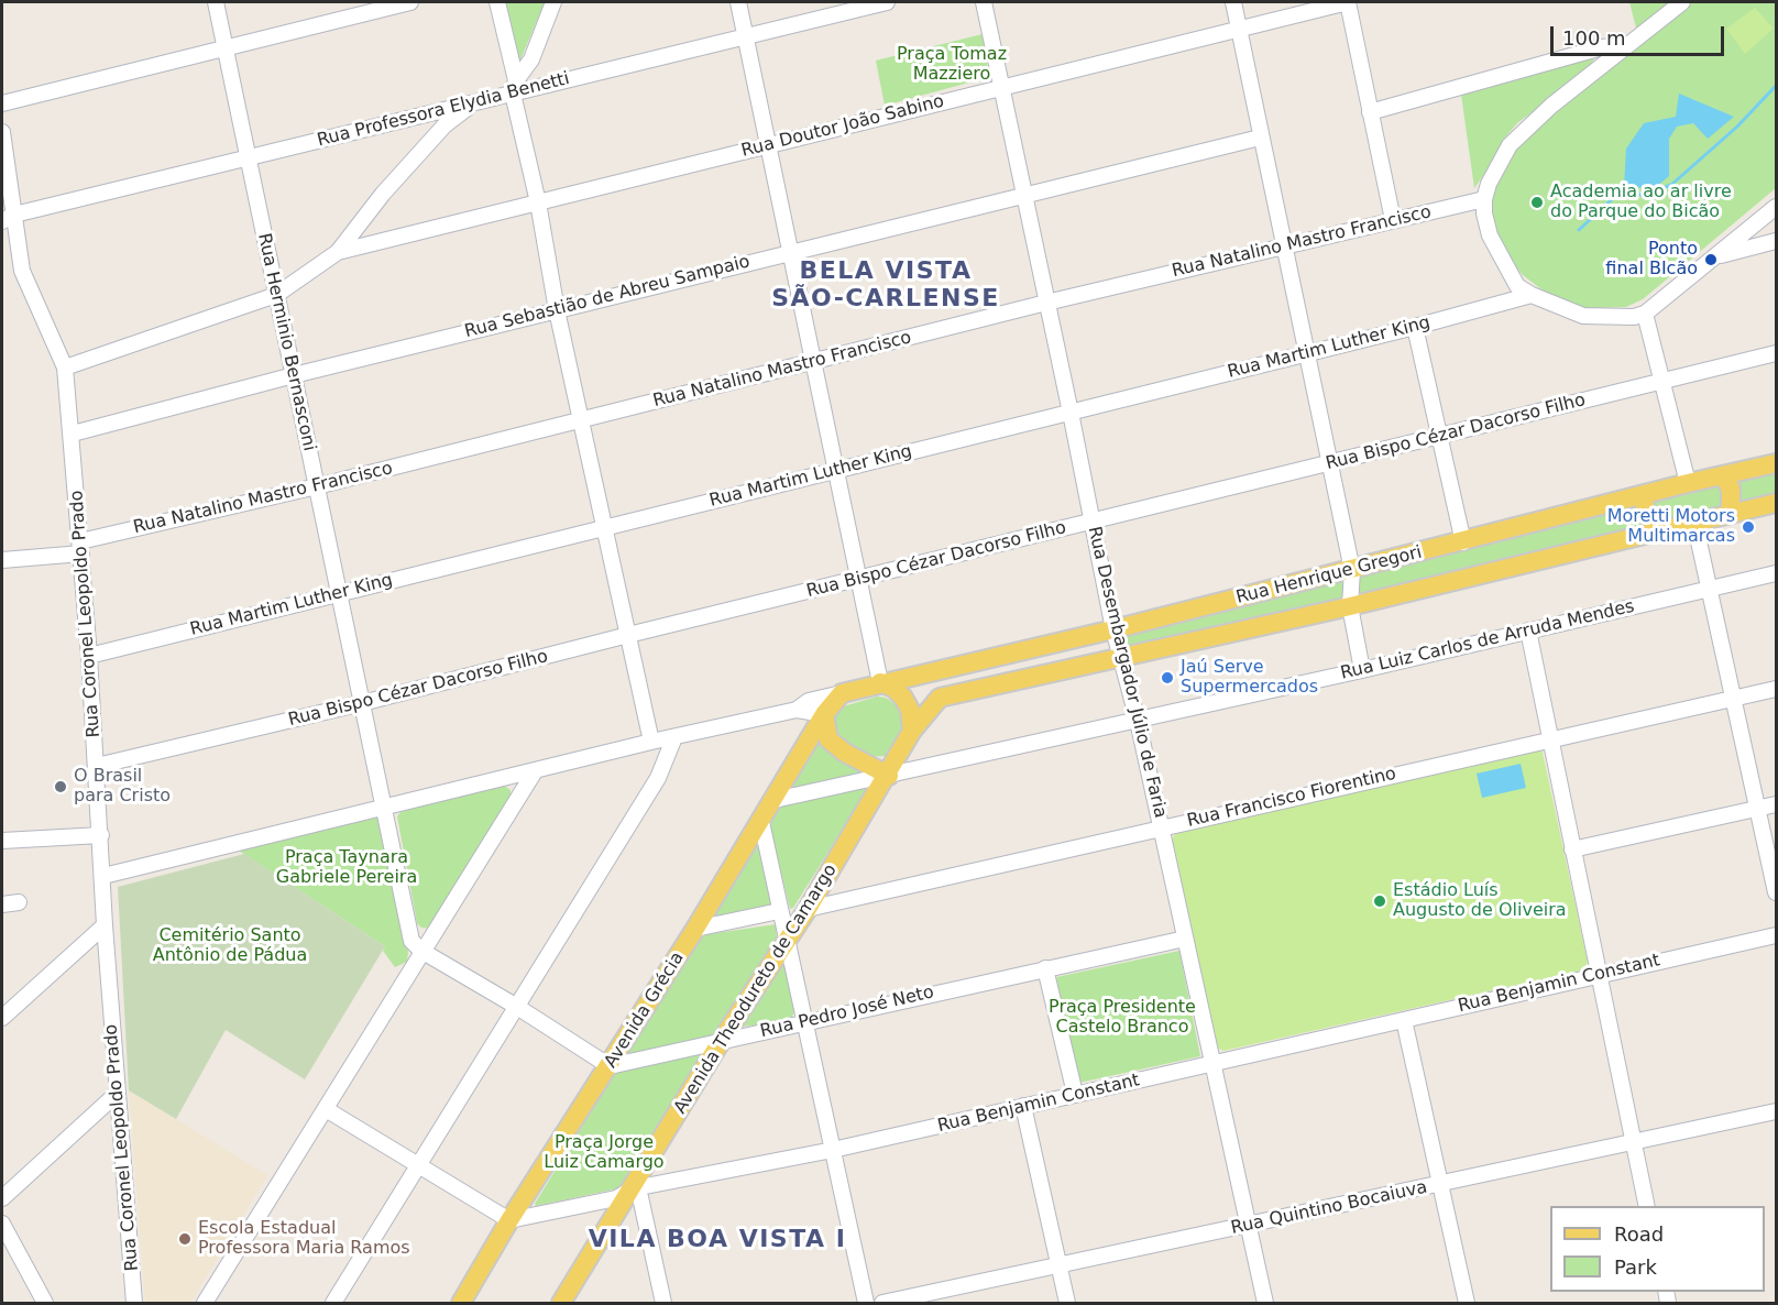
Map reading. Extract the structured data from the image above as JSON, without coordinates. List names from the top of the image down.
{
  "streets": {
    "main road": ["Rua Henrique Gregori", "Avenida Theodureto de Camargo", "Avenida Grécia"],
    "street": [
      "Rua Professora Elydia Benetti",
      "Rua Doutor João Sabino",
      "Rua Natalino Mastro Francisco",
      "Rua Sebastião de Abreu Sampaio",
      "Rua Herminio Bernasconi",
      "Rua Martim Luther King",
      "Rua Bispo Cézar Dacorso Filho",
      "Rua Coronel Leopoldo Prado",
      "Rua Luiz Carlos de Arruda Mendes",
      "Rua Desembargador Júlio de Faria",
      "Rua Francisco Fiorentino",
      "Rua Benjamin Constant",
      "Rua Pedro José Neto",
      "Rua Quintino Bocaiuva"
    ]
  },
  "crossings": [
    ["Rua Professora Elydia Benetti", "Rua Herminio Bernasconi"],
    ["Rua Professora Elydia Benetti", "Rua Coronel Leopoldo Prado"],
    ["Rua Doutor João Sabino", "Rua Desembargador Júlio de Faria"],
    ["Rua Natalino Mastro Francisco", "Rua Herminio Bernasconi"],
    ["Rua Natalino Mastro Francisco", "Rua Coronel Leopoldo Prado"],
    ["Rua Natalino Mastro Francisco", "Rua Desembargador Júlio de Faria"],
    ["Rua Sebastião de Abreu Sampaio", "Rua Herminio Bernasconi"],
    ["Rua Sebastião de Abreu Sampaio", "Rua Coronel Leopoldo Prado"],
    ["Rua Sebastião de Abreu Sampaio", "Rua Desembargador Júlio de Faria"],
    ["Rua Herminio Bernasconi", "Rua Martim Luther King"],
    ["Rua Herminio Bernasconi", "Rua Bispo Cézar Dacorso Filho"],
    ["Rua Martim Luther King", "Rua Coronel Leopoldo Prado"],
    ["Rua Martim Luther King", "Rua Desembargador Júlio de Faria"],
    ["Rua Bispo Cézar Dacorso Filho", "Rua Coronel Leopoldo Prado"],
    ["Rua Bispo Cézar Dacorso Filho", "Rua Desembargador Júlio de Faria"],
    ["Rua Henrique Gregori", "Rua Luiz Carlos de Arruda Mendes"],
    ["Rua Henrique Gregori", "Rua Desembargador Júlio de Faria"],
    ["Rua Henrique Gregori", "Avenida Theodureto de Camargo"],
    ["Rua Henrique Gregori", "Avenida Grécia"],
    ["Rua Luiz Carlos de Arruda Mendes", "Rua Desembargador Júlio de Faria"],
    ["Rua Luiz Carlos de Arruda Mendes", "Avenida Theodureto de Camargo"],
    ["Rua Luiz Carlos de Arruda Mendes", "Avenida Grécia"],
    ["Rua Desembargador Júlio de Faria", "Rua Francisco Fiorentino"],
    ["Rua Desembargador Júlio de Faria", "Rua Benjamin Constant"],
    ["Rua Desembargador Júlio de Faria", "Rua Pedro José Neto"],
    ["Rua Desembargador Júlio de Faria", "Rua Quintino Bocaiuva"],
    ["Rua Francisco Fiorentino", "Avenida Theodureto de Camargo"],
    ["Rua Benjamin Constant", "Avenida Theodureto de Camargo"],
    ["Rua Benjamin Constant", "Avenida Grécia"],
    ["Avenida Theodureto de Camargo", "Avenida Grécia"],
    ["Avenida Theodureto de Camargo", "Rua Pedro José Neto"],
    ["Avenida Grécia", "Rua Pedro José Neto"]
  ],
  "districts": ["BELA VISTA SÃO-CARLENSE", "VILA BOA VISTA I"],
  "parks": [
    "Praça Tomaz Mazziero",
    "Praça Taynara Gabriele Pereira",
    "Cemitério Santo Antônio de Pádua",
    "Praça Presidente Castelo Branco",
    "Praça Jorge Luiz Camargo"
  ],
  "places": [
    "Academia ao ar livre do Parque do Bicão",
    "Ponto final BIcão",
    "Moretti Motors Multimarcas",
    "Jaú Serve Supermercados",
    "O Brasil para Cristo",
    "Estádio Luís Augusto de Oliveira",
    "Escola Estadual Professora Maria Ramos"
  ],
  "legend": ["Road", "Park"],
  "scale_bar": "100 m"
}
